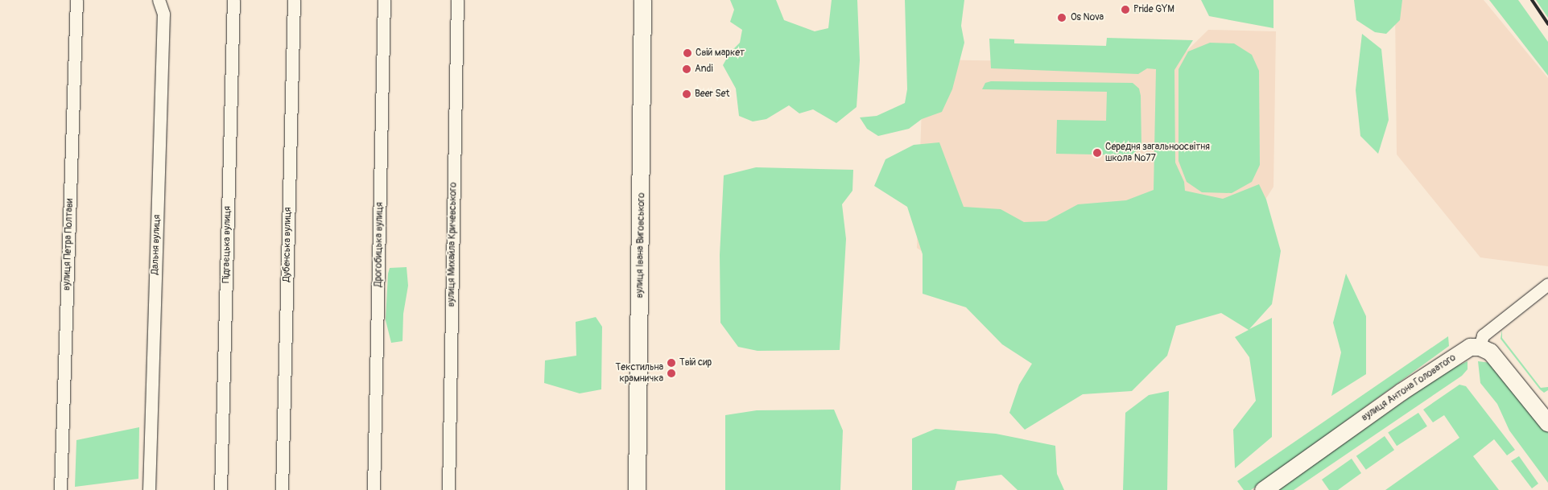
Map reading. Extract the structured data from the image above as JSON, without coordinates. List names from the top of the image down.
{
  "streets": {
    "main road": ["вулиця Івана Виговського", "вулиця Антона Головатого"],
    "street": [
      "вулиця Петра Полтави",
      "Дальня вулиця",
      "Підгаєцька вулиця",
      "Дубенська вулиця",
      "Дрогобицька вулиця",
      "вулиця Михайла Кричевського"
    ]
  },
  "places": [
    "Pride GYM",
    "Os Nova",
    "Свій маркет",
    "Andi",
    "Beer Set",
    "Середня загальноосвітня школа №77",
    "Твій сир",
    "Текстильна крамничка"
  ]
}
